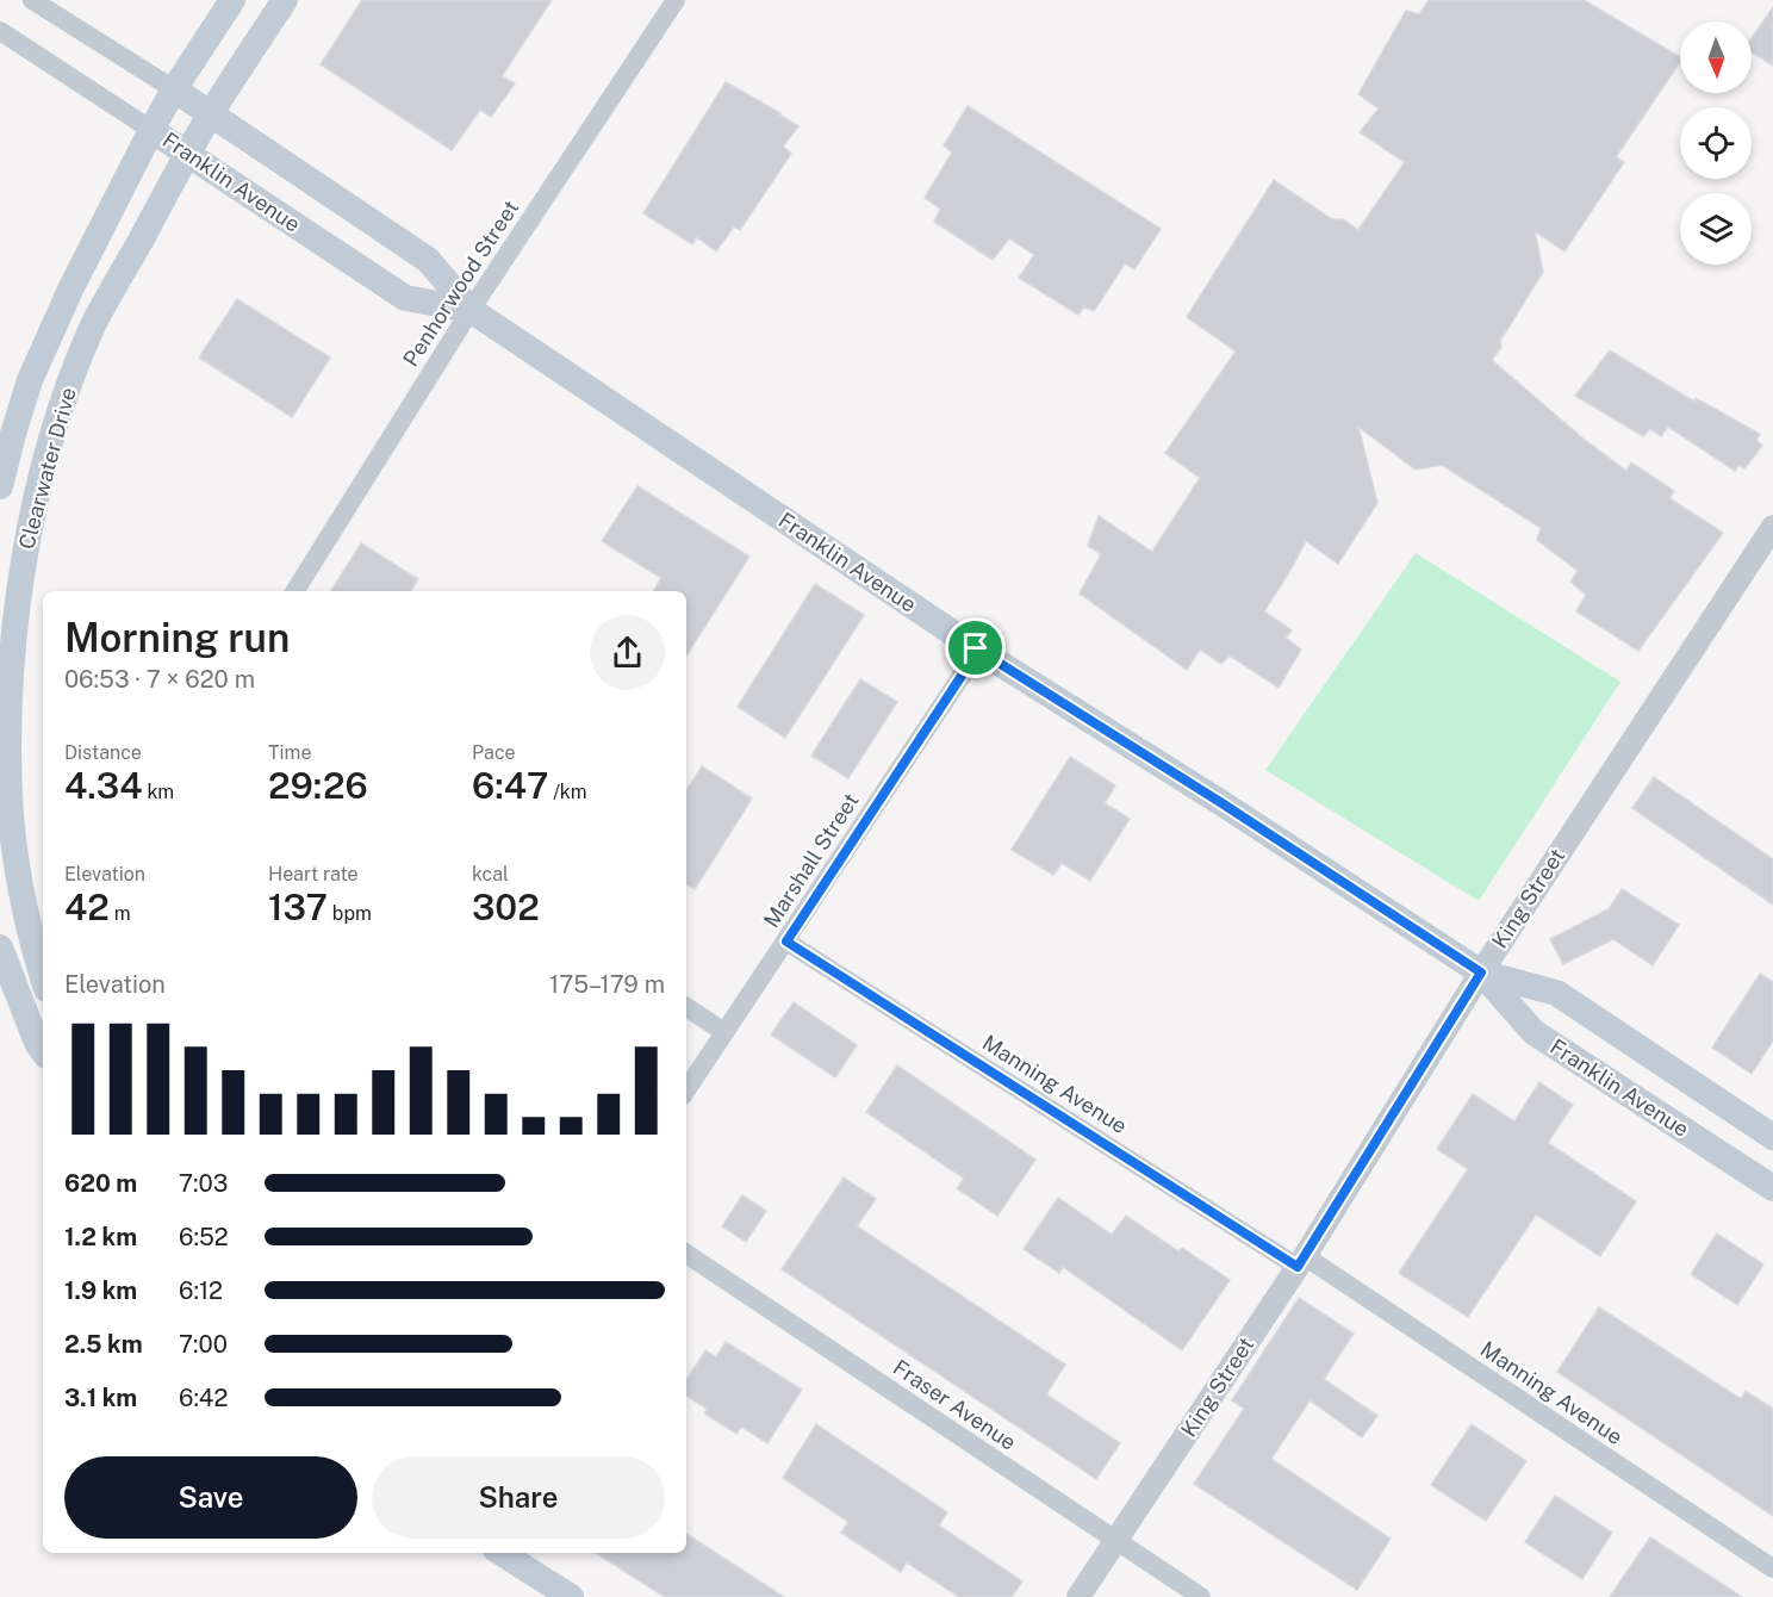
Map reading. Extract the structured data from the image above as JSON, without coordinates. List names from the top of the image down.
{
  "streets": {
    "main road": ["Franklin Avenue", "Clearwater Drive"],
    "street": [
      "Penhorwood Street",
      "Marshall Street",
      "King Street",
      "Manning Avenue",
      "Fraser Avenue"
    ]
  },
  "crossings": [
    ["Franklin Avenue", "Penhorwood Street"],
    ["Franklin Avenue", "Clearwater Drive"],
    ["Franklin Avenue", "Marshall Street"],
    ["Franklin Avenue", "King Street"],
    ["Marshall Street", "Manning Avenue"],
    ["King Street", "Manning Avenue"],
    ["King Street", "Fraser Avenue"]
  ],
  "north": "bottom",
  "page": {
    "heading": ["Morning run", "06:53 · 7 × 620 m"],
    "stats": [
      ["Distance", "4.34 km"],
      ["Time", "29:26"],
      ["Pace", "6:47 /km"],
      ["Elevation", "42 m"],
      ["Heart rate", "137 bpm"],
      ["kcal", "302"]
    ],
    "chart": ["Elevation", "175–179 m"],
    "list": [
      {
        "name": "620 m",
        "note": "7:03"
      },
      {
        "name": "1.2 km",
        "note": "6:52"
      },
      {
        "name": "1.9 km",
        "note": "6:12"
      },
      {
        "name": "2.5 km",
        "note": "7:00"
      },
      {
        "name": "3.1 km",
        "note": "6:42"
      }
    ],
    "buttons": ["Save", "Share"]
  }
}
